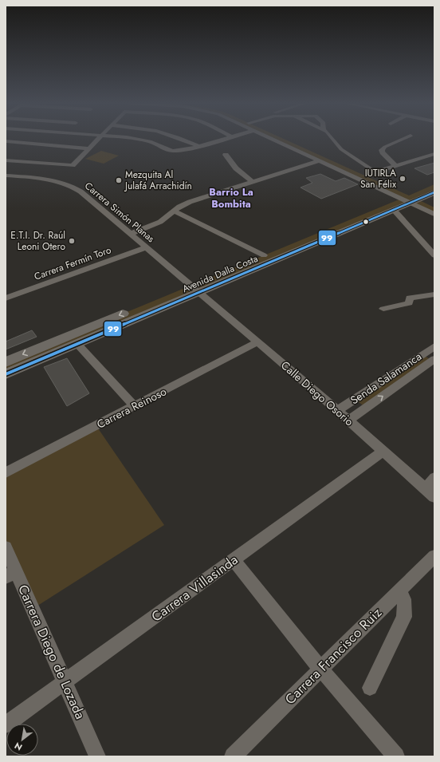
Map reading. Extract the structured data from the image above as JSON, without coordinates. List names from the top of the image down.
{
  "streets": {
    "street": [
      "Carrera Simón Planas",
      "Carrera Fermín Toro",
      "Avenida Dalla Costa",
      "Senda Salamanca",
      "Calle Diego Osorio",
      "Carrera Reinoso",
      "Carrera Villasinda",
      "Carrera Diego de Lozada",
      "Carrera Francisco Ruiz"
    ]
  },
  "crossings": [
    ["Carrera Simón Planas", "Carrera Fermín Toro"],
    ["Carrera Simón Planas", "Avenida Dalla Costa"],
    ["Carrera Simón Planas", "Calle Diego Osorio"],
    ["Avenida Dalla Costa", "Calle Diego Osorio"],
    ["Senda Salamanca", "Calle Diego Osorio"],
    ["Calle Diego Osorio", "Carrera Reinoso"],
    ["Calle Diego Osorio", "Carrera Villasinda"],
    ["Carrera Villasinda", "Carrera Diego de Lozada"]
  ],
  "districts": ["Barrio La Bombita"],
  "places": ["IUTIRLA San Félix", "Mezquita Al Julafá Arrachidín", "E.T.I. Dr. Raúl Leoni Otero"],
  "lines": ["transit line 99"],
  "north": "bottom left"
}
